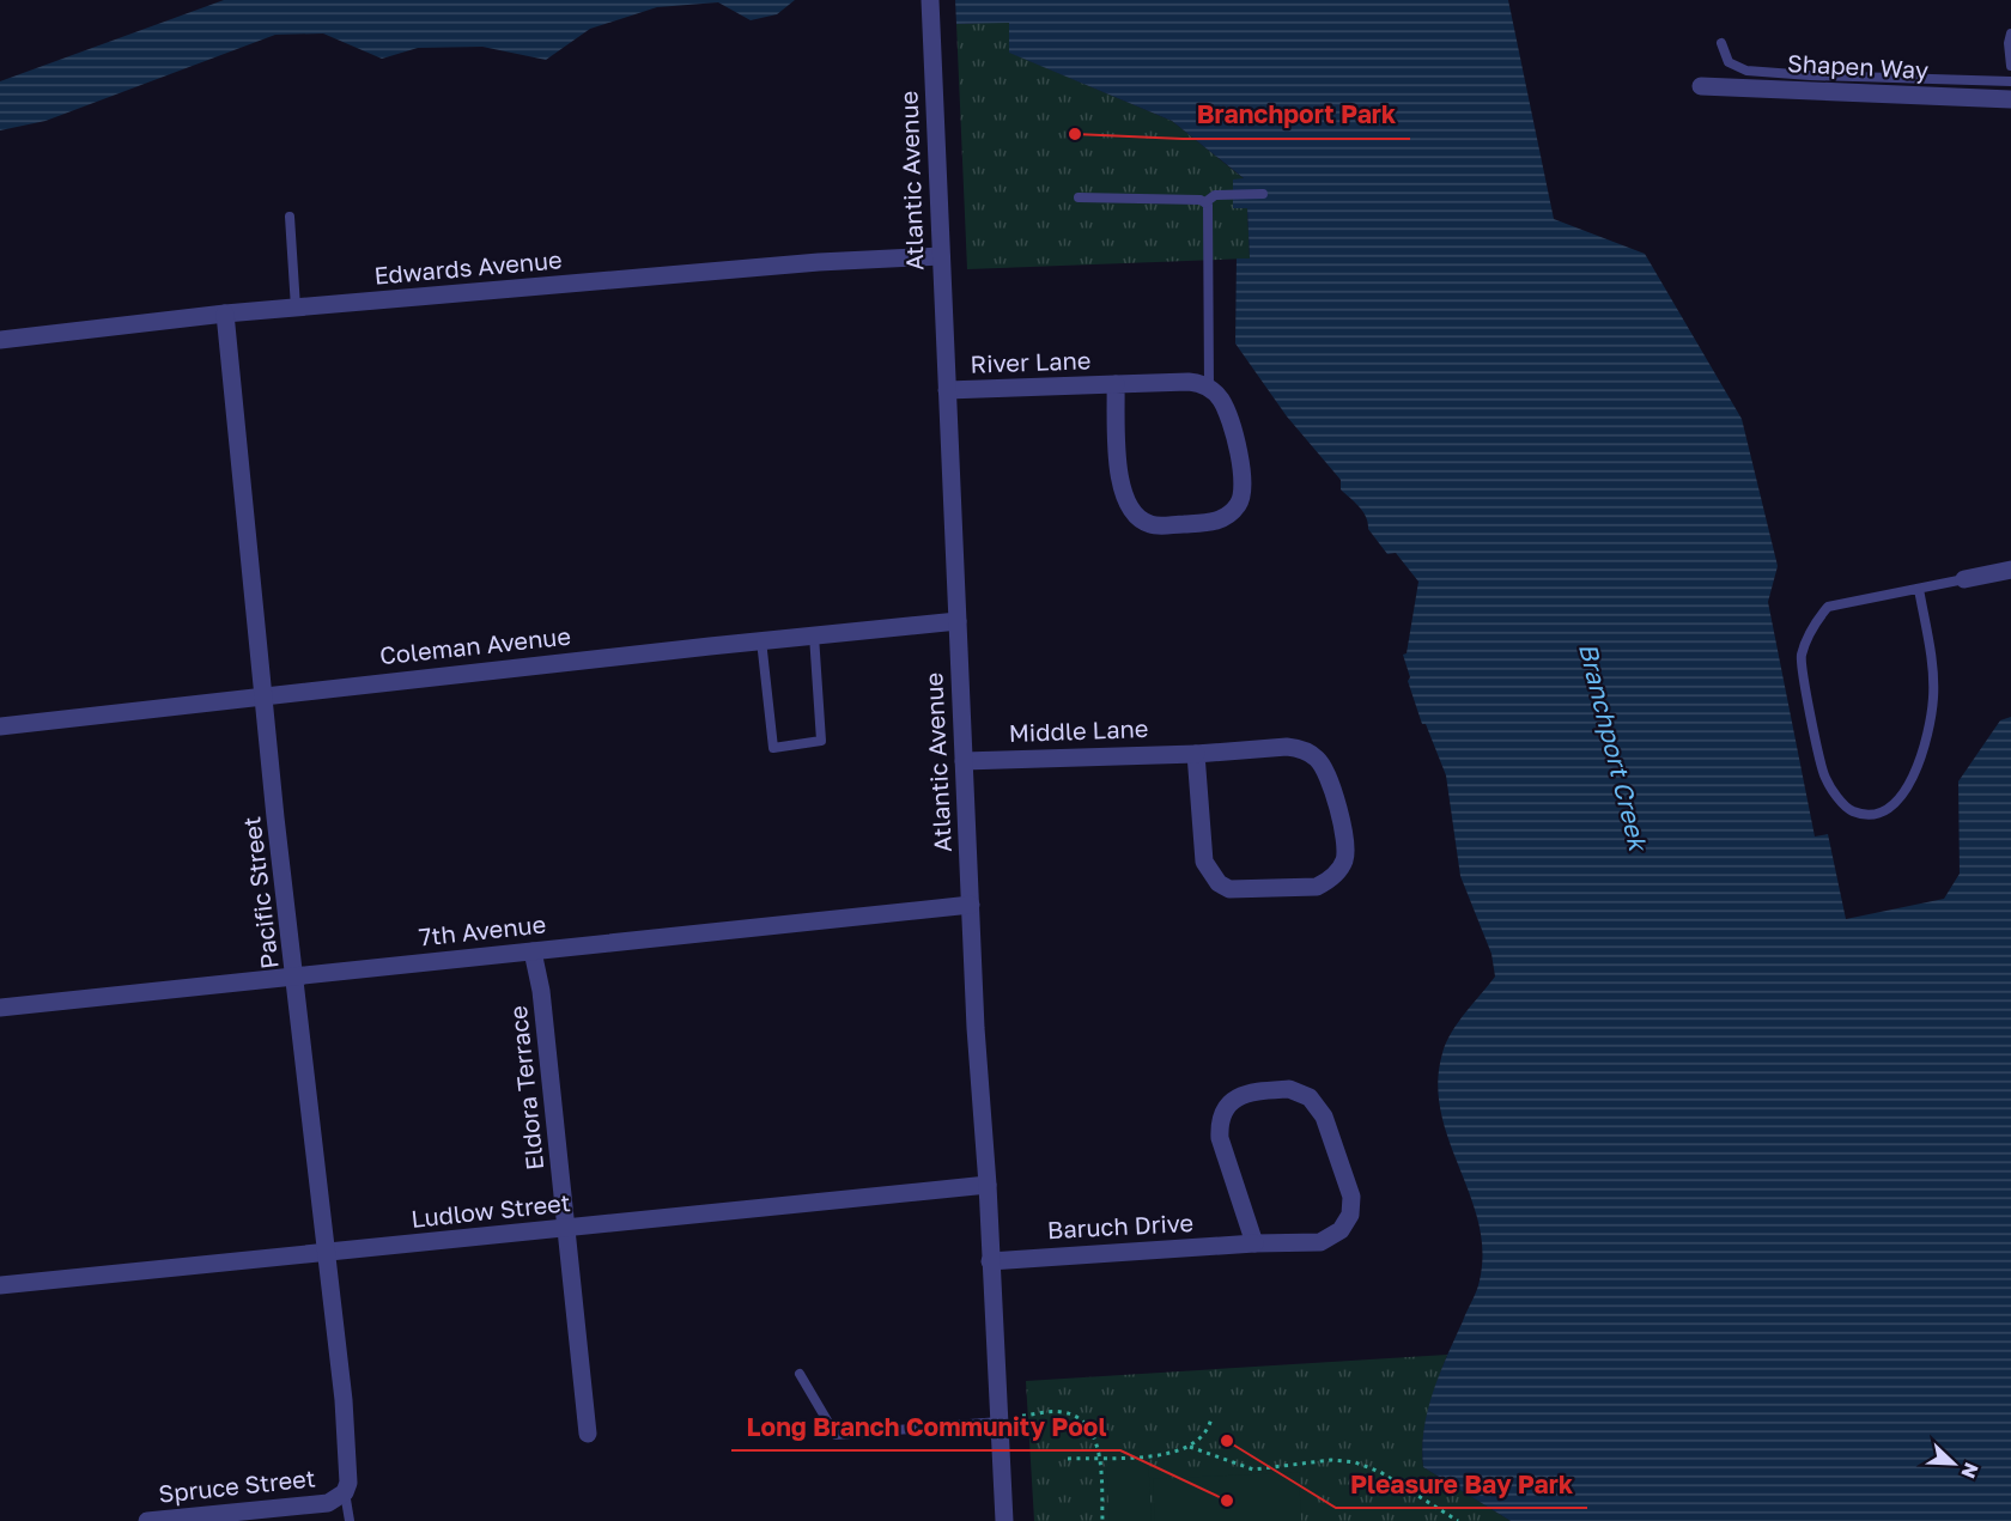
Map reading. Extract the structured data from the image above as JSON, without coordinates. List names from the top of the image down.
{
  "streets": {
    "street": [
      "Shapen Way",
      "Atlantic Avenue",
      "Edwards Avenue",
      "River Lane",
      "Coleman Avenue",
      "Middle Lane",
      "Pacific Street",
      "7th Avenue",
      "Eldora Terrace",
      "Ludlow Street",
      "Baruch Drive",
      "Spruce Street"
    ]
  },
  "crossings": [
    ["Atlantic Avenue", "Edwards Avenue"],
    ["Atlantic Avenue", "River Lane"],
    ["Atlantic Avenue", "Coleman Avenue"],
    ["Atlantic Avenue", "Middle Lane"],
    ["Atlantic Avenue", "7th Avenue"],
    ["Atlantic Avenue", "Ludlow Street"],
    ["Atlantic Avenue", "Baruch Drive"],
    ["Edwards Avenue", "Pacific Street"],
    ["Coleman Avenue", "Pacific Street"],
    ["Pacific Street", "7th Avenue"],
    ["Pacific Street", "Ludlow Street"],
    ["Pacific Street", "Spruce Street"],
    ["7th Avenue", "Eldora Terrace"],
    ["Eldora Terrace", "Ludlow Street"]
  ],
  "water": ["Branchport Creek"],
  "places": ["Branchport Park", "Pleasure Bay Park", "Long Branch Community Pool"],
  "north": "bottom right"
}
